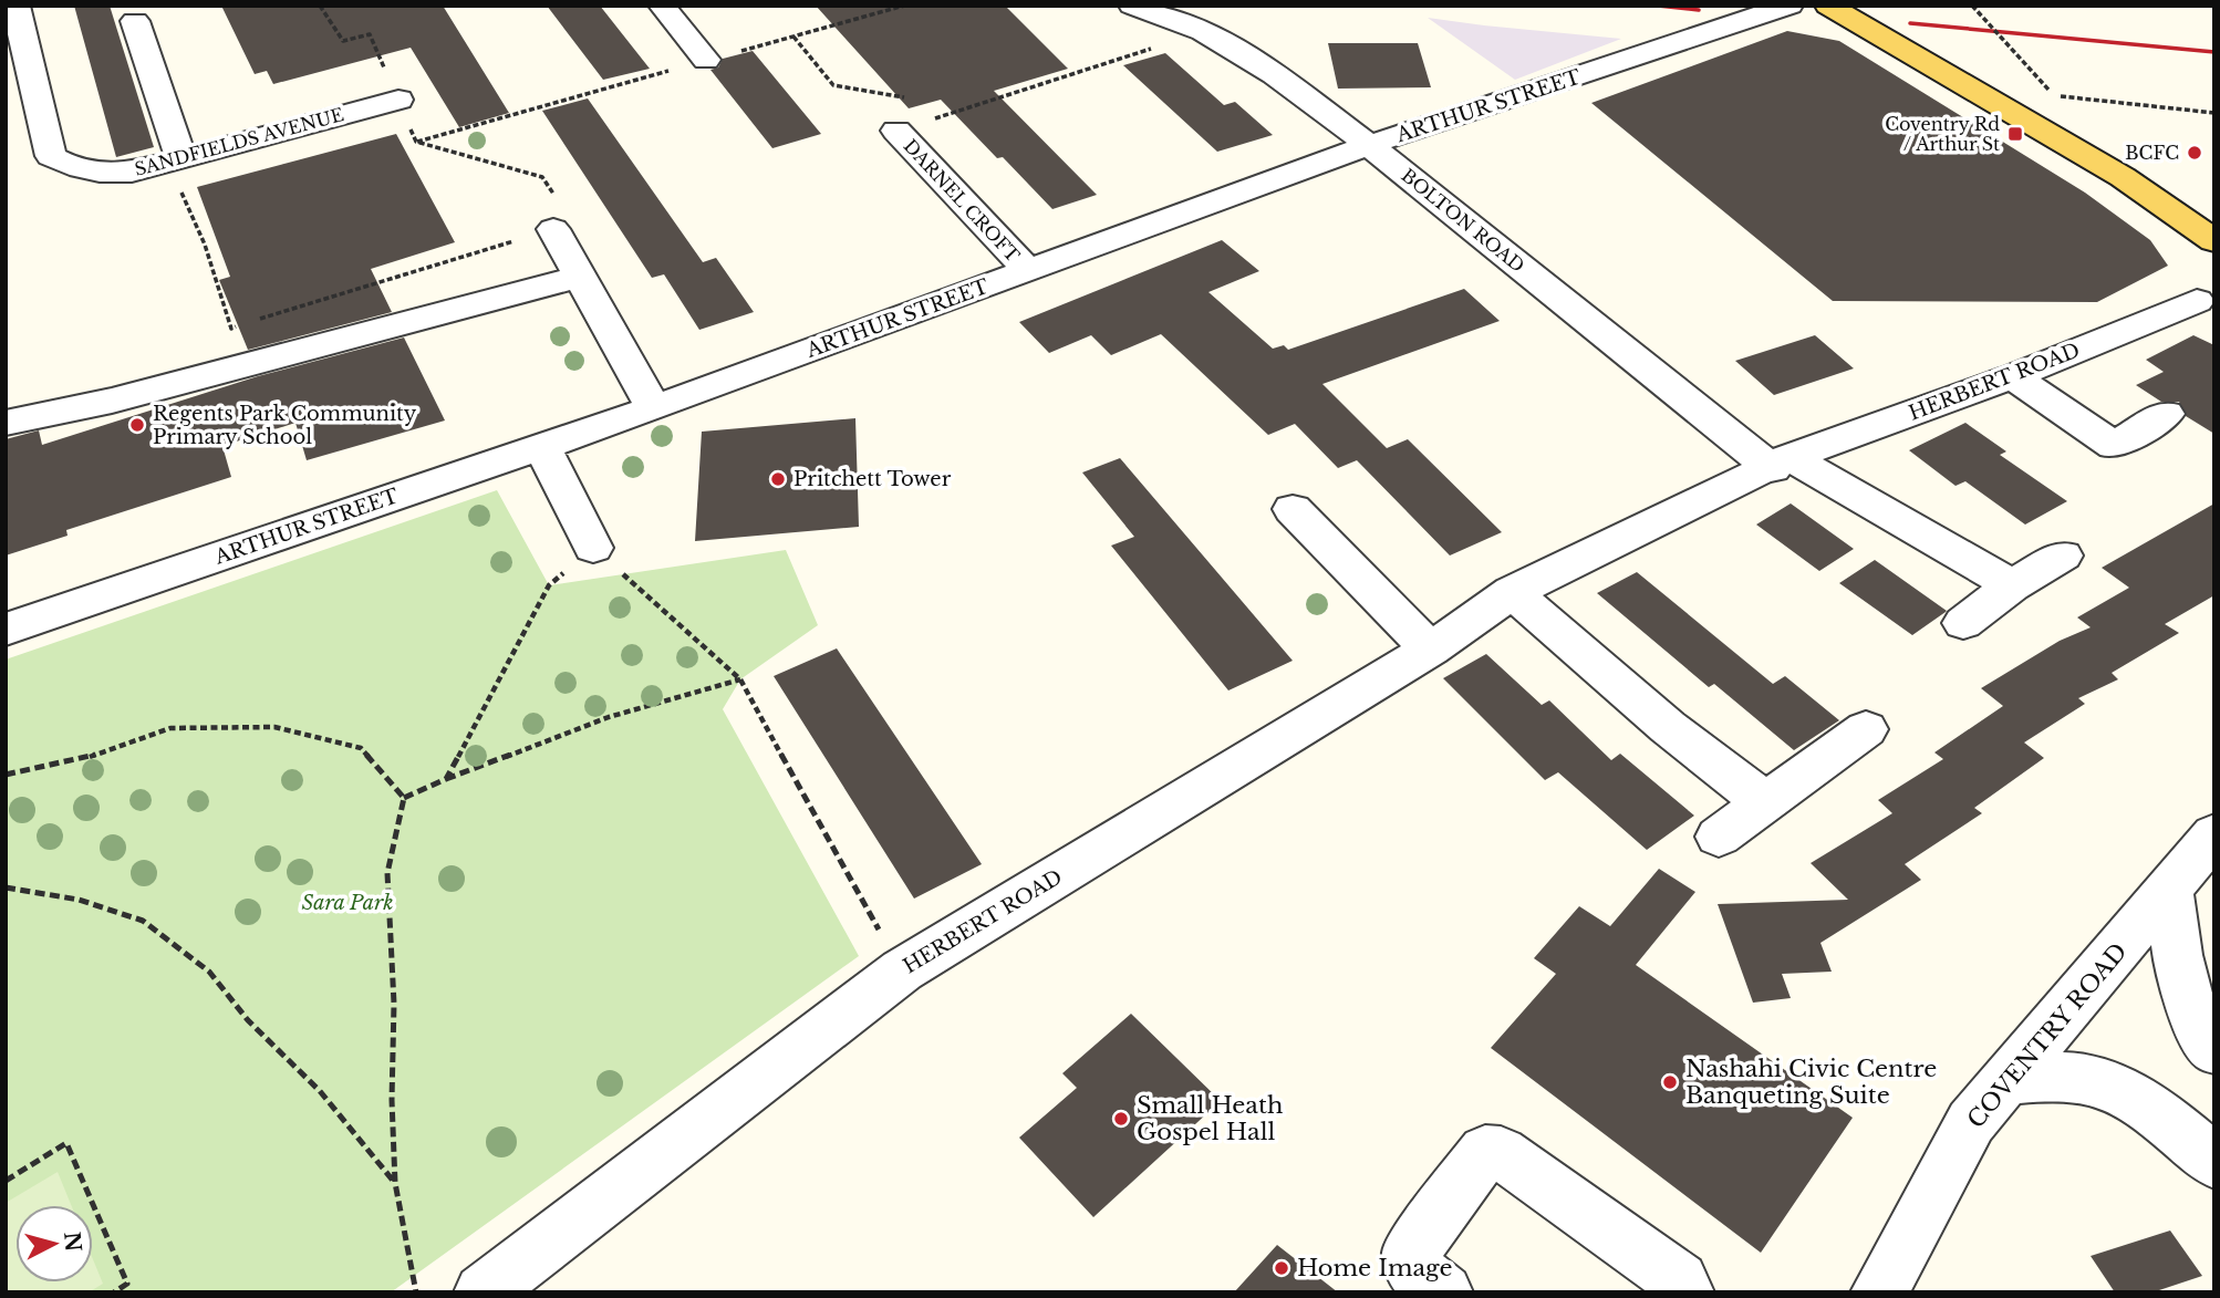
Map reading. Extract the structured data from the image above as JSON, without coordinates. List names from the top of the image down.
{
  "streets": {
    "street": [
      "ARTHUR STREET",
      "SANDFIELDS AVENUE",
      "DARNEL CROFT",
      "BOLTON ROAD",
      "HERBERT ROAD",
      "COVENTRY ROAD"
    ]
  },
  "crossings": [
    ["ARTHUR STREET", "DARNEL CROFT"],
    ["ARTHUR STREET", "BOLTON ROAD"],
    ["BOLTON ROAD", "HERBERT ROAD"]
  ],
  "parks": ["Sara Park"],
  "places": {
    "transit": ["Coventry Rd / Arthur St"],
    "other": [
      "BCFC",
      "Regents Park Community Primary School",
      "Pritchett Tower",
      "Nashahi Civic Centre Banqueting Suite",
      "Small Heath Gospel Hall",
      "Home Image"
    ]
  },
  "north": "right"
}
